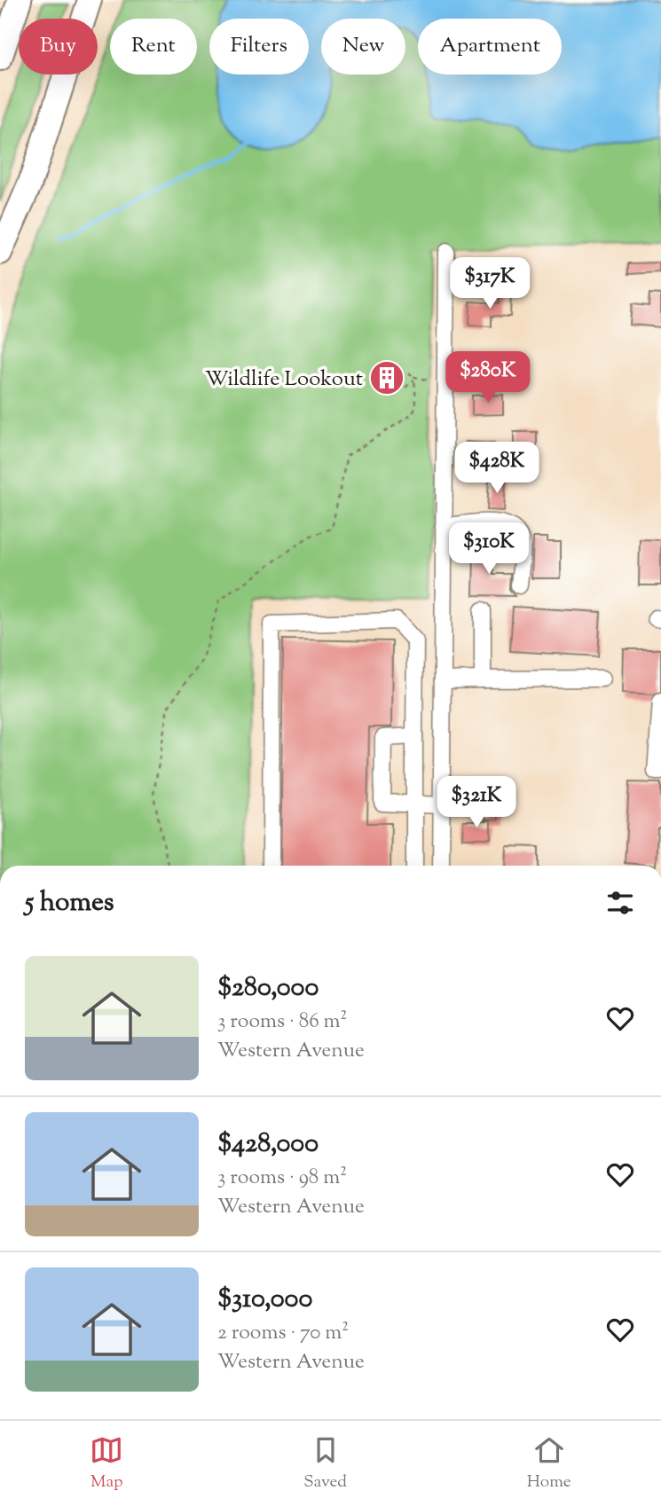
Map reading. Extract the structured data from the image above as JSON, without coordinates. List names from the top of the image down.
{
  "places": {
    "building": ["Wildlife Lookout"]
  },
  "page": {
    "chip": [
      "Buy",
      "Rent",
      "Filters",
      "New",
      "Apartment"
    ],
    "price": [
      "$317K",
      "$280K",
      "$428K",
      "$310K",
      "$321K"
    ],
    "heading": "5 homes",
    "list": [
      {
        "name": "$280,000",
        "note": "3 rooms · 86 m² · Western Avenue"
      },
      {
        "name": "$428,000",
        "note": "3 rooms · 98 m² · Western Avenue"
      },
      {
        "name": "$310,000",
        "note": "2 rooms · 70 m² · Western Avenue"
      }
    ],
    "tabs": ["Map", "Saved", "Home"]
  }
}
